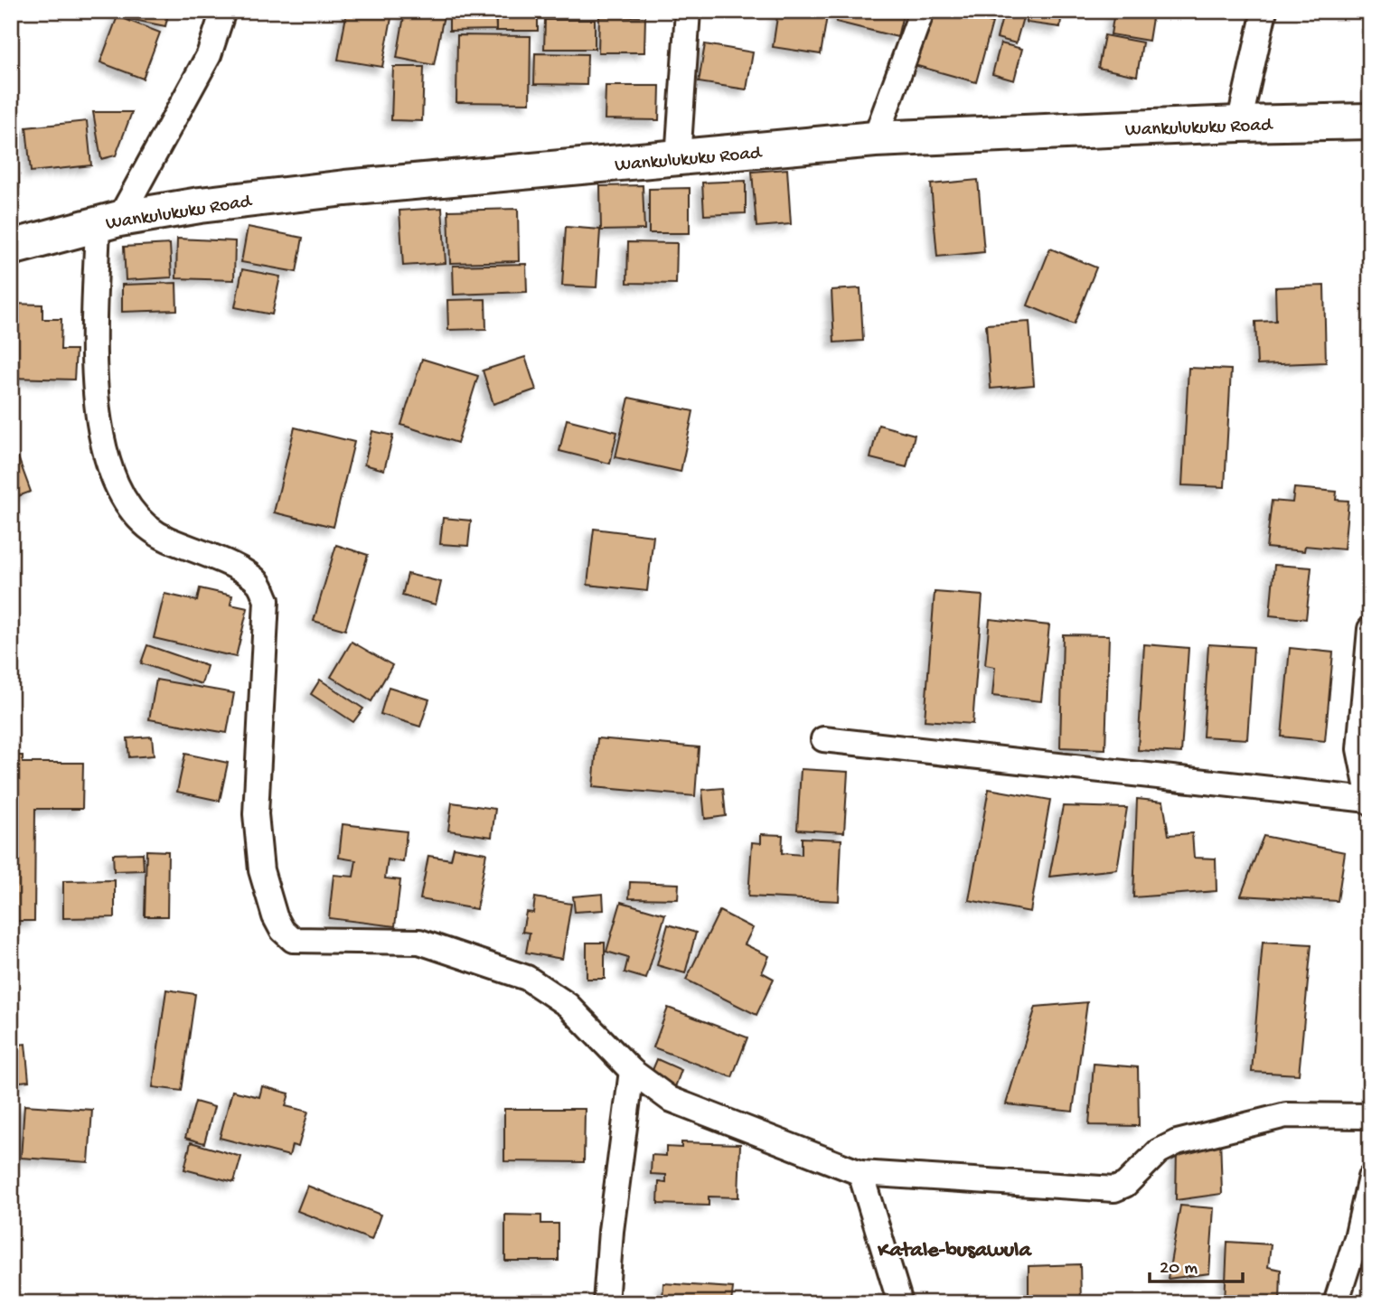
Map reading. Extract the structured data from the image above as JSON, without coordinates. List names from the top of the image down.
{
  "streets": {
    "main road": ["Wankulukuku Road"]
  },
  "districts": ["Katale-busawula"],
  "scale_bar": "20 m"
}
